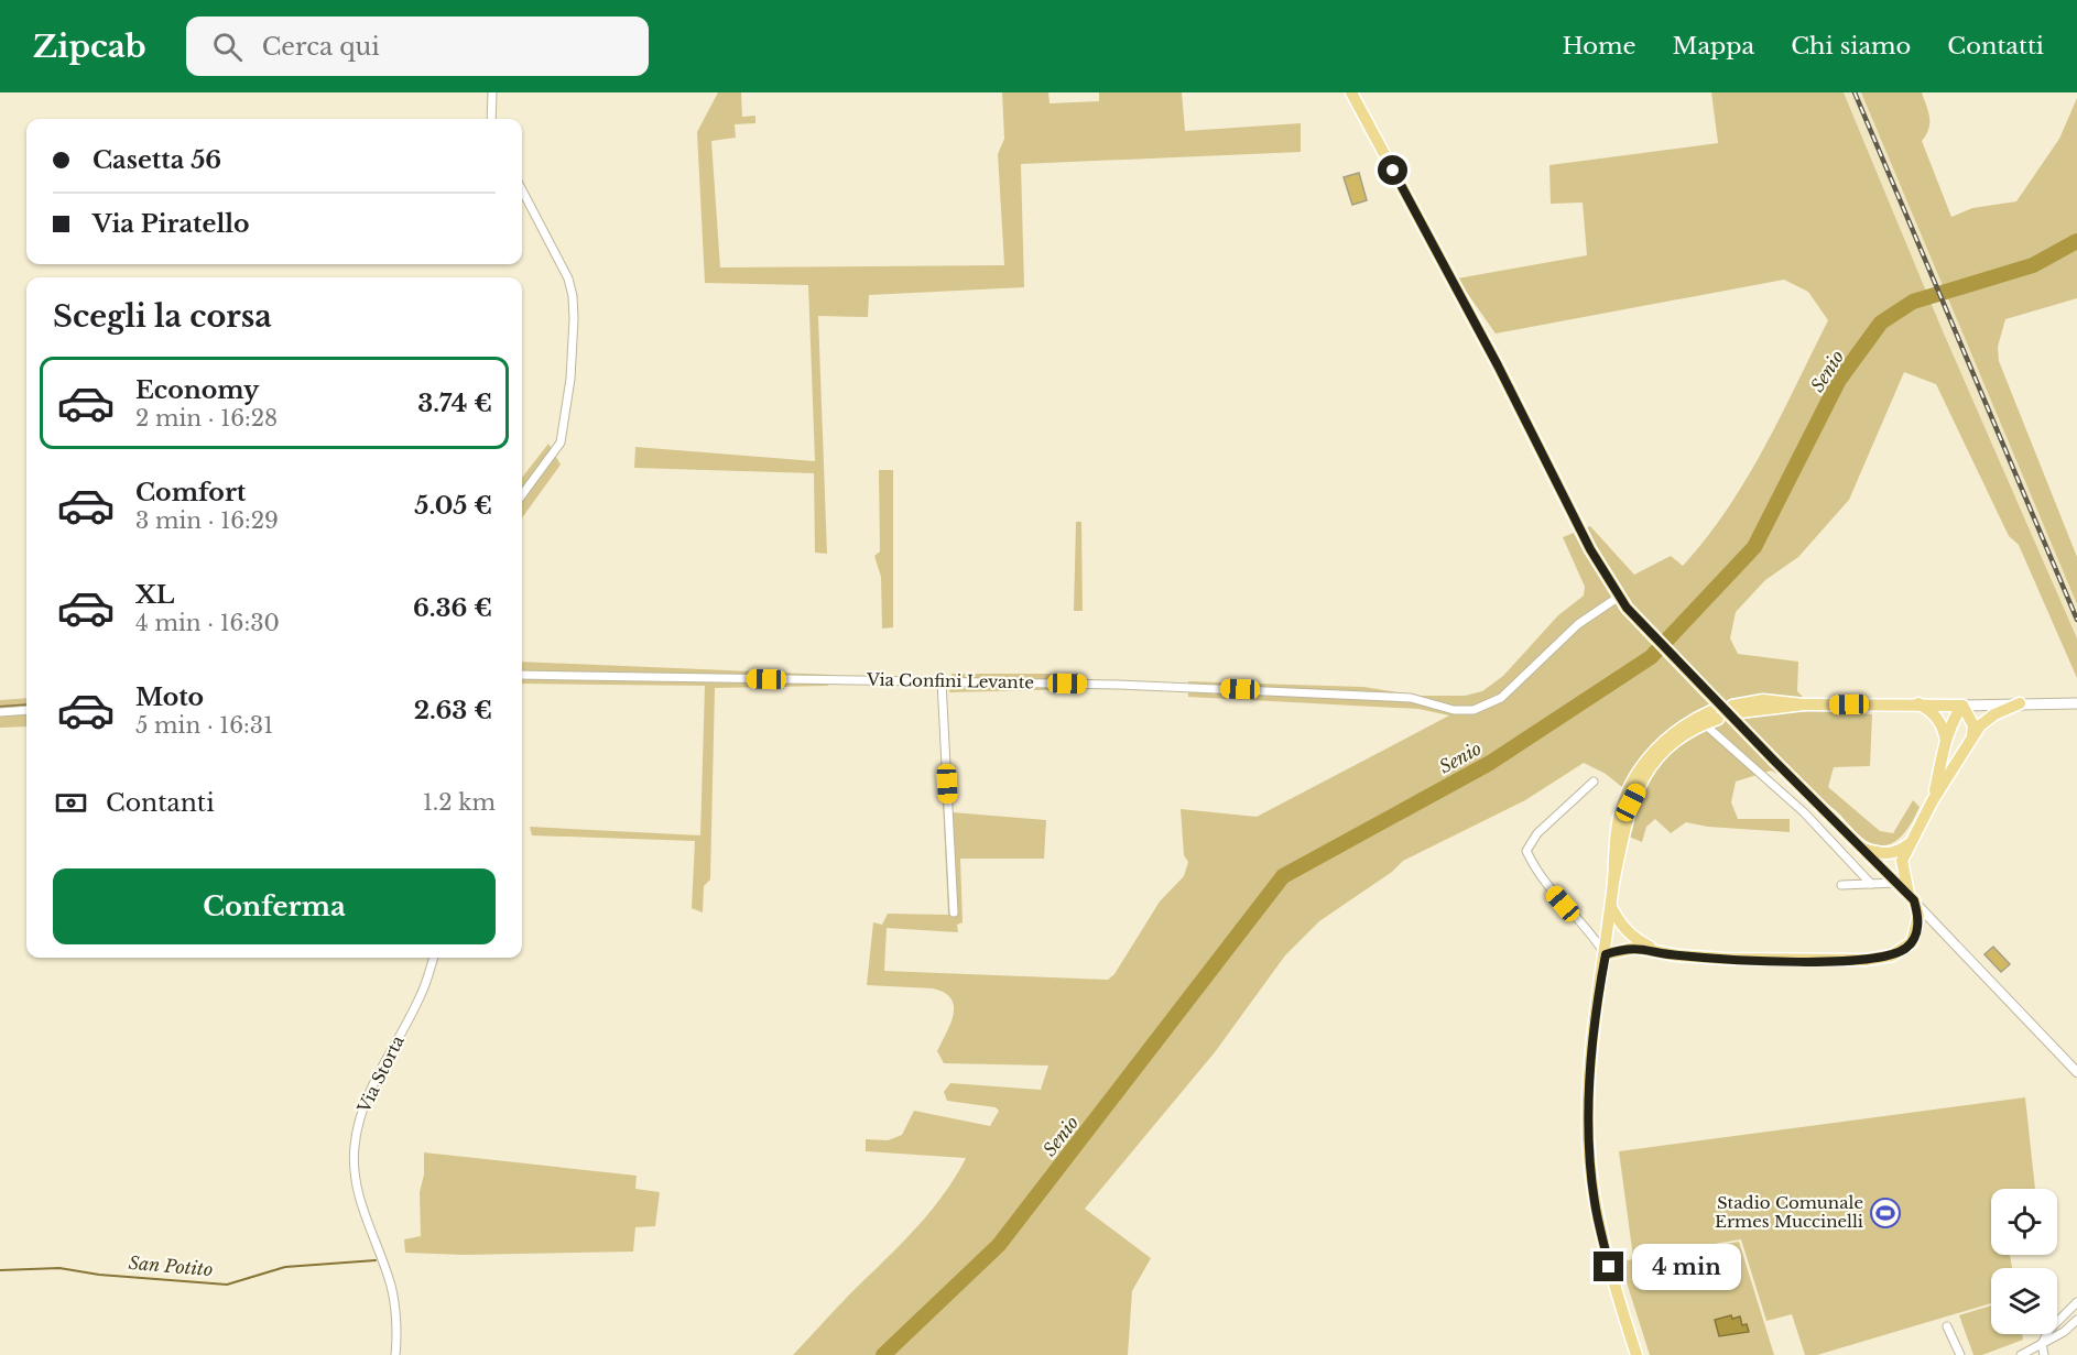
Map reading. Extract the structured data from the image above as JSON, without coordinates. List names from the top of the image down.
{
  "streets": {
    "street": ["Via Confini Levante", "Via Storta"]
  },
  "water": ["Senio", "San Potito"],
  "places": {
    "sports": ["Stadio Comunale Ermes Muccinelli"]
  },
  "page": {
    "header": "Zipcab",
    "search": "Cerca qui",
    "nav": [
      "Home",
      "Mappa",
      "Chi siamo",
      "Contatti"
    ],
    "banner": ["Casetta 56", "Via Piratello"],
    "heading": "Scegli la corsa",
    "list": [
      {
        "name": "Economy",
        "note": "2 min · 16:28",
        "value": "3.74 €"
      },
      {
        "name": "Comfort",
        "note": "3 min · 16:29",
        "value": "5.05 €"
      },
      {
        "name": "XL",
        "note": "4 min · 16:30",
        "value": "6.36 €"
      },
      {
        "name": "Moto",
        "note": "5 min · 16:31",
        "value": "2.63 €"
      }
    ],
    "pay": ["Contanti", "1.2 km"],
    "buttons": "Conferma",
    "bubble": "4 min"
  }
}
